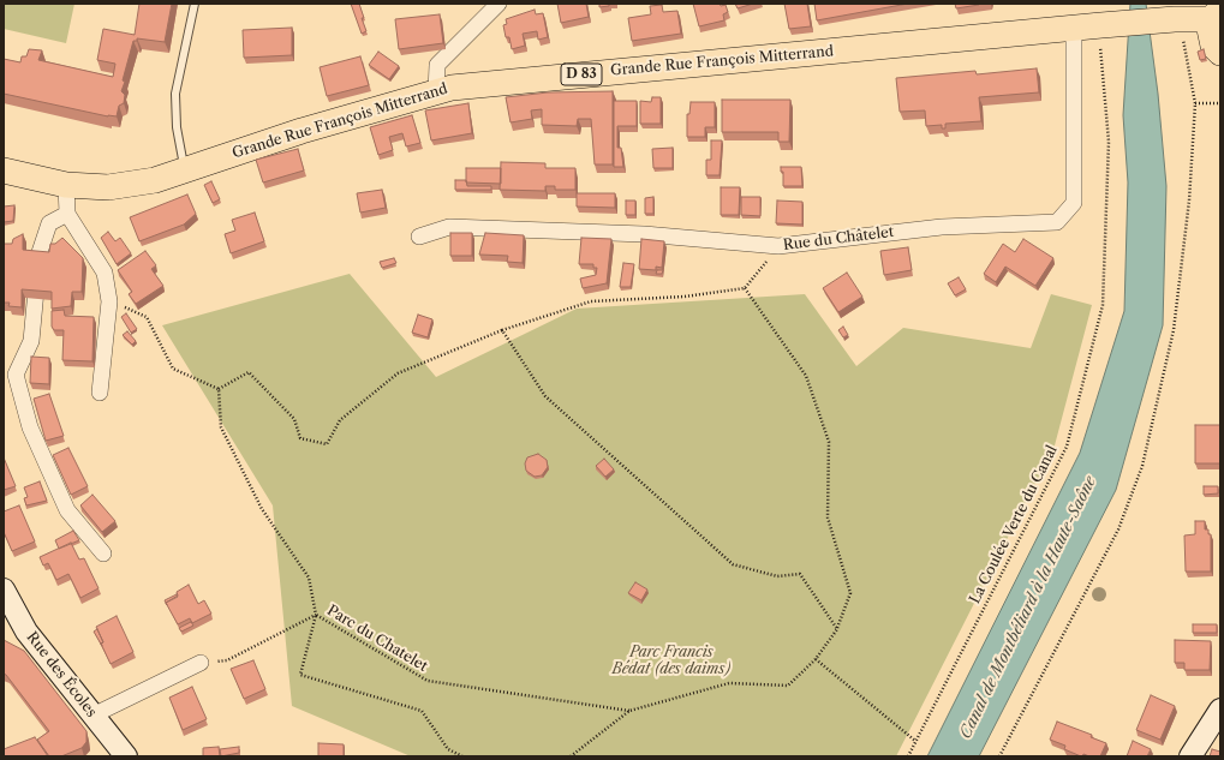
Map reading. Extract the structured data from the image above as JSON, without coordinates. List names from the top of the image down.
{
  "streets": {
    "main road": ["Grande Rue François Mitterrand", "D 83"],
    "street": ["Rue du Châtelet", "Rue des Écoles"],
    "path": ["La Coulée Verte du Canal", "Parc du Chatelet"]
  },
  "crossings": [
    ["Grande Rue François Mitterrand", "D 83"],
    ["Grande Rue François Mitterrand", "Rue du Châtelet"],
    ["Grande Rue François Mitterrand", "La Coulée Verte du Canal"],
    ["D 83", "La Coulée Verte du Canal"]
  ],
  "water": ["Canal de Montbéliard à la Haute-Saône"],
  "parks": ["Parc Francis Bédat (des daims)"]
}
